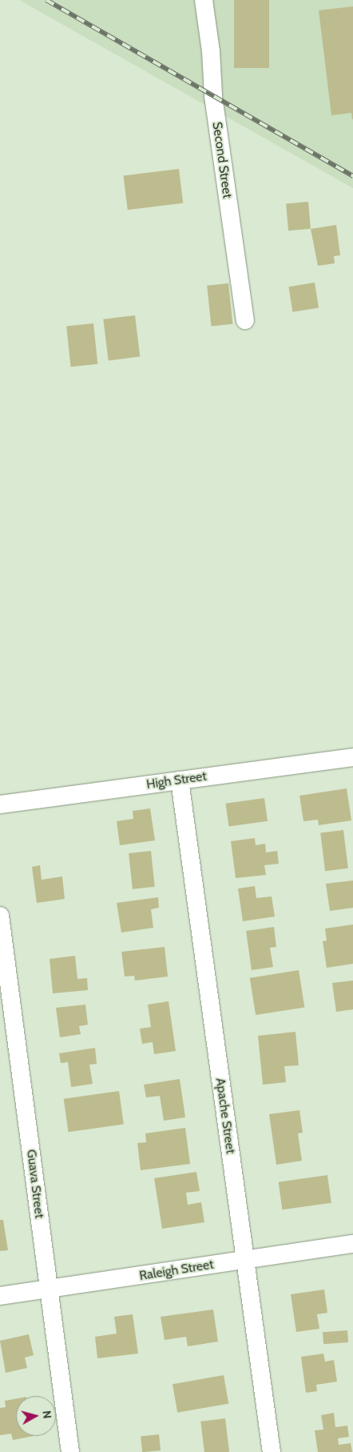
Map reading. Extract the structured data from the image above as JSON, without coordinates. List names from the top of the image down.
{
  "streets": {
    "street": [
      "Second Street",
      "High Street",
      "Apache Street",
      "Guava Street",
      "Raleigh Street"
    ]
  },
  "crossings": [
    ["High Street", "Apache Street"],
    ["Apache Street", "Raleigh Street"],
    ["Guava Street", "Raleigh Street"]
  ],
  "north": "right"
}
